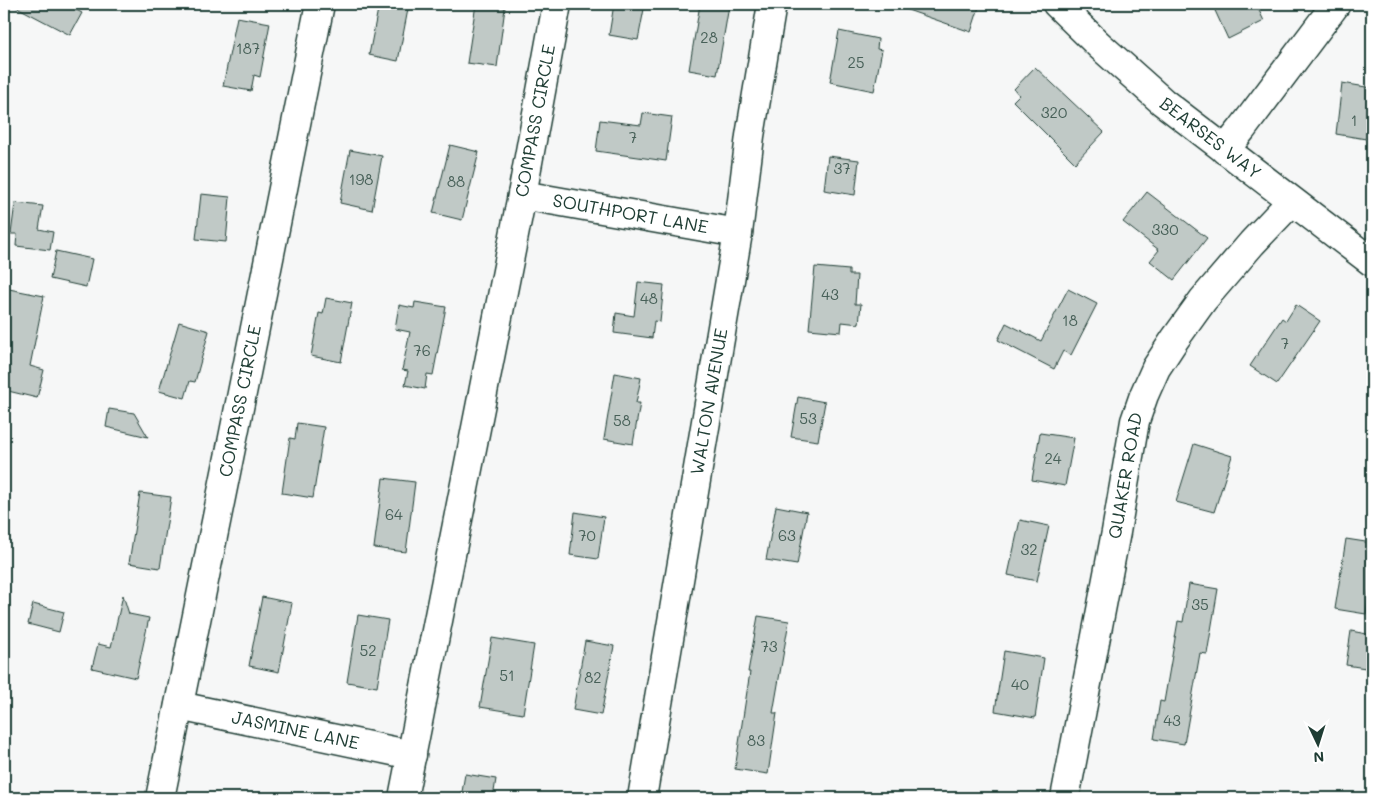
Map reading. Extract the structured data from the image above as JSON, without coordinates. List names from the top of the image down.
{
  "streets": {
    "street": [
      "COMPASS CIRCLE",
      "BEARSES WAY",
      "SOUTHPORT LANE",
      "WALTON AVENUE",
      "QUAKER ROAD",
      "JASMINE LANE"
    ]
  },
  "crossings": [
    ["COMPASS CIRCLE", "SOUTHPORT LANE"],
    ["COMPASS CIRCLE", "JASMINE LANE"],
    ["BEARSES WAY", "QUAKER ROAD"],
    ["SOUTHPORT LANE", "WALTON AVENUE"]
  ],
  "house_numbers": [
    "28",
    "187",
    "25",
    "320",
    "1",
    "7",
    "37",
    "198",
    "88",
    "330",
    "43",
    "48",
    "18",
    "7",
    "76",
    "53",
    "58",
    "24",
    "64",
    "70",
    "63",
    "32",
    "35",
    "73",
    "52",
    "51",
    "82",
    "40",
    "43",
    "83"
  ],
  "north": "bottom"
}
